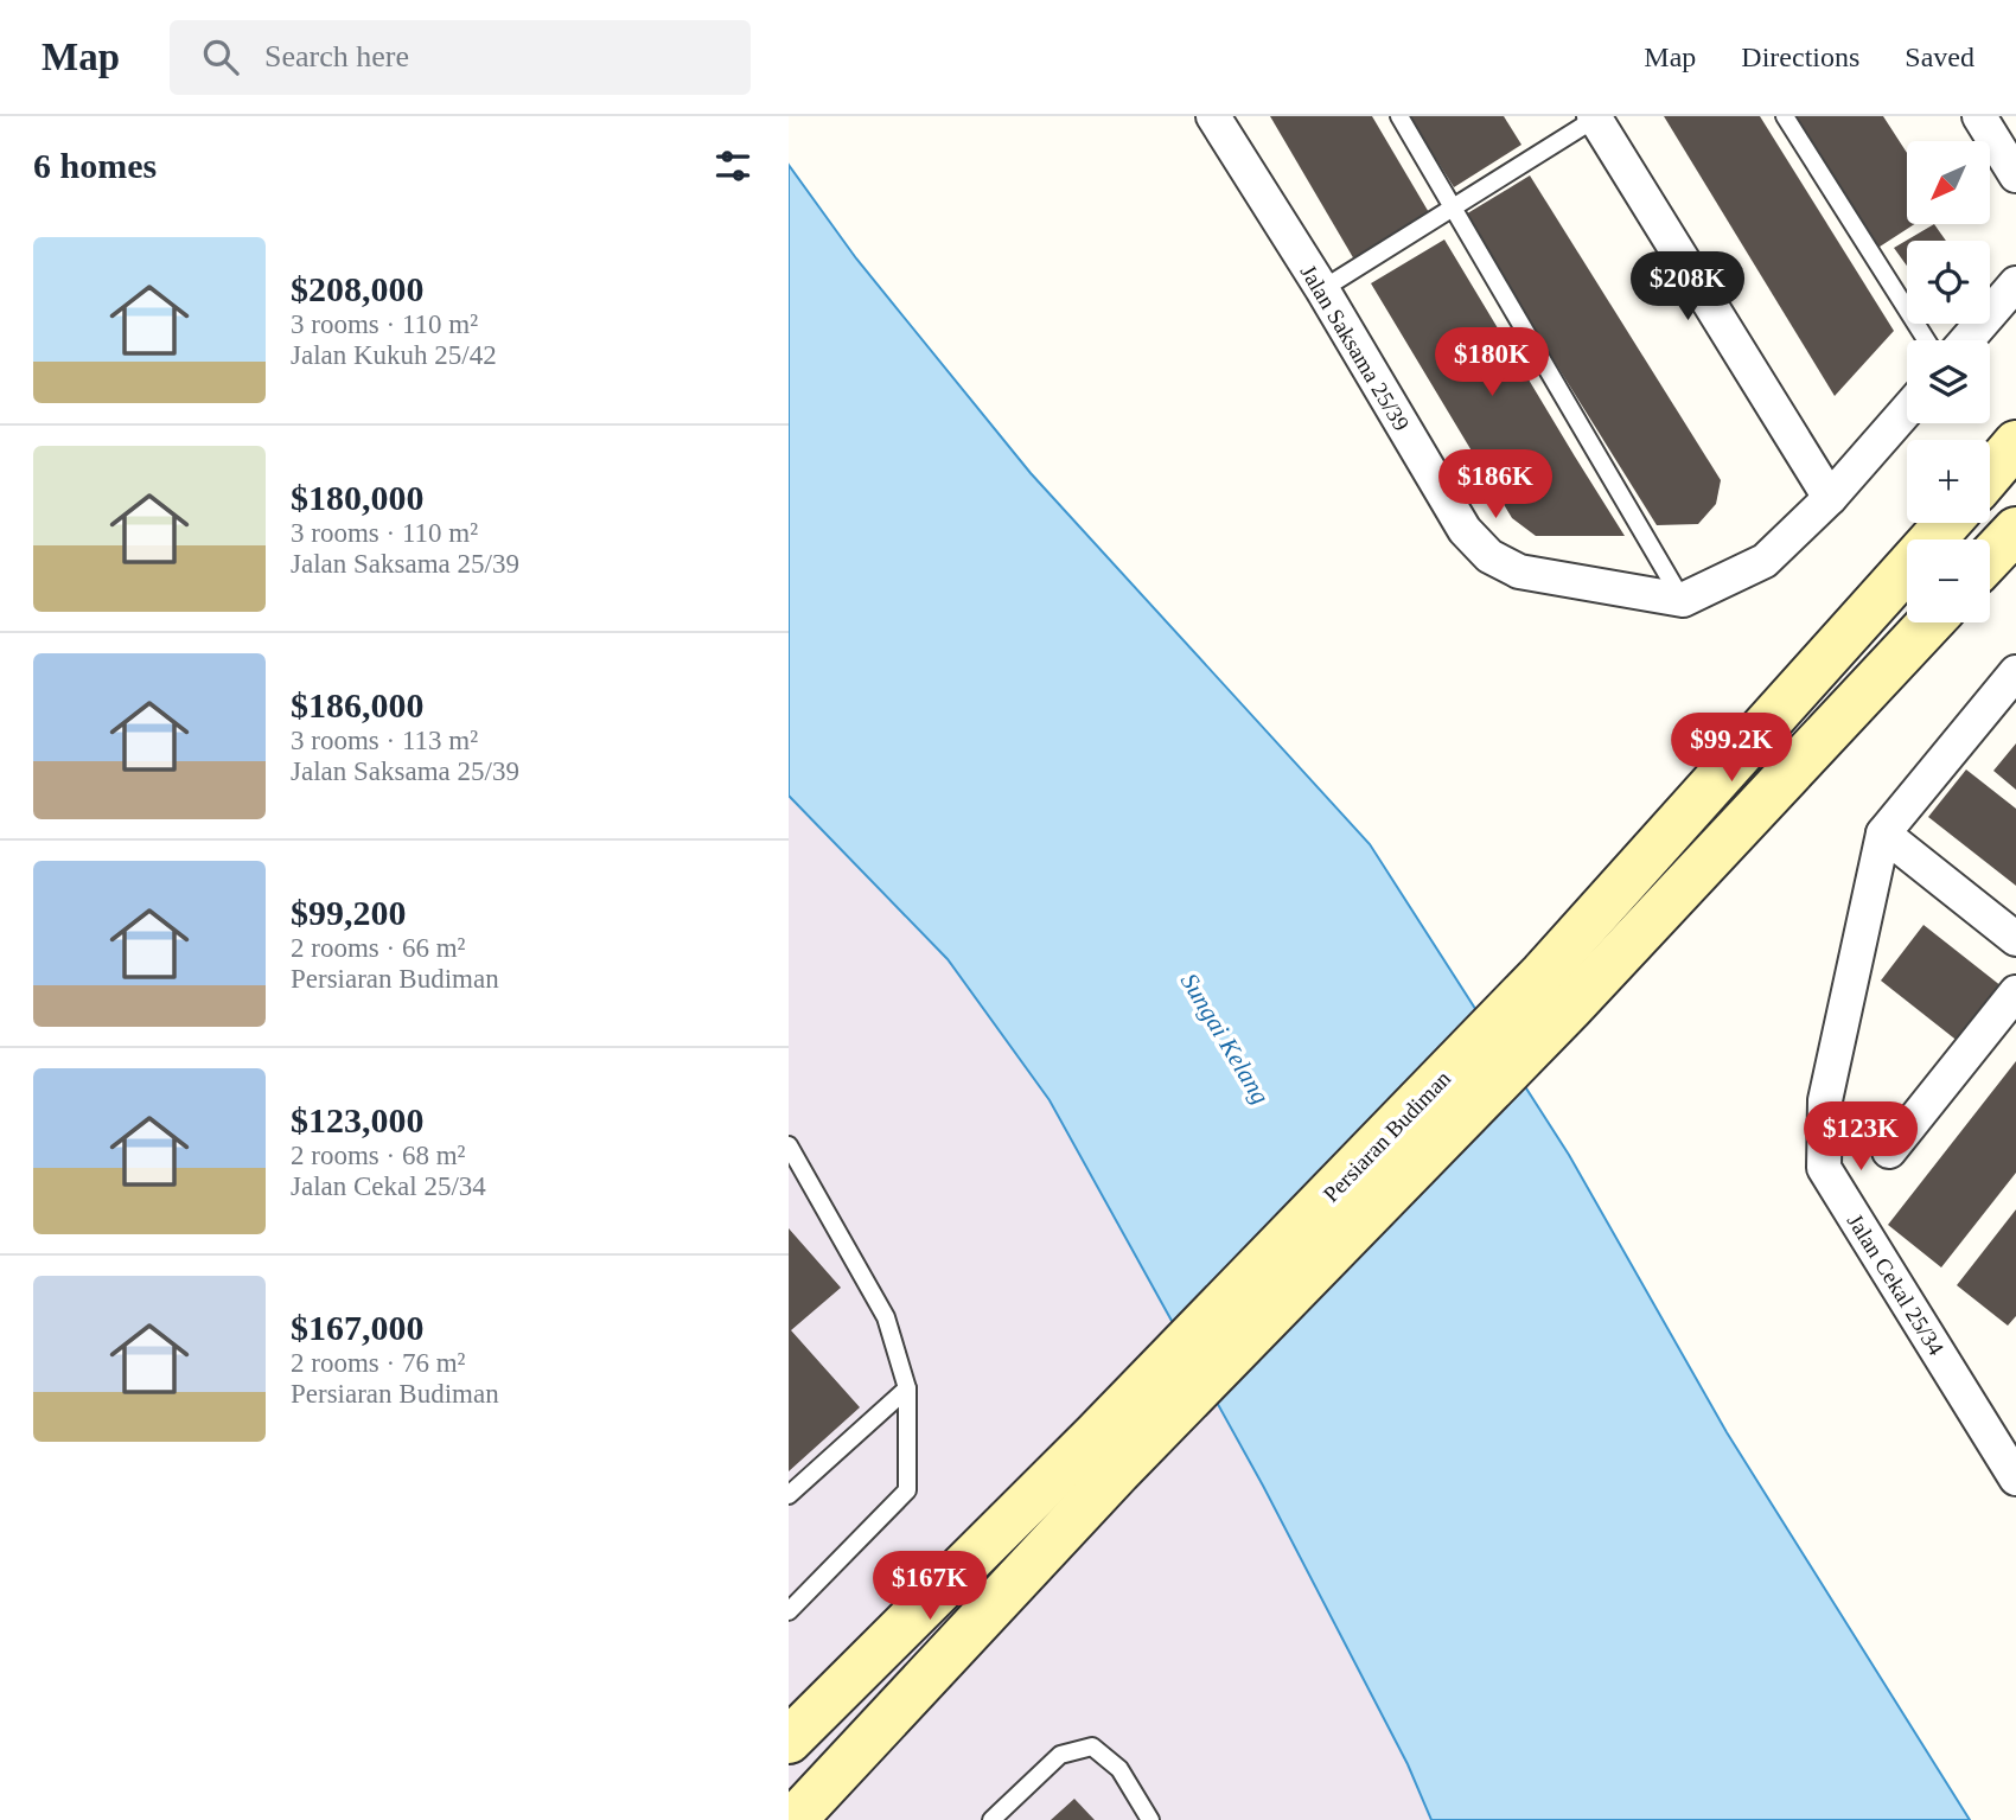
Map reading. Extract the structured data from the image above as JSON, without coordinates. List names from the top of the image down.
{
  "streets": {
    "main road": ["Persiaran Budiman"],
    "street": ["Jalan Saksama 25/39", "Jalan Cekal 25/34"]
  },
  "water": ["Sungai Kelang"],
  "north": "bottom left",
  "page": {
    "header": "Map",
    "search": "Search here",
    "nav": ["Map", "Directions", "Saved"],
    "heading": "6 homes",
    "map_buttons": ["+", "−"],
    "list": [
      {
        "name": "$208,000",
        "note": "3 rooms · 110 m² · Jalan Kukuh 25/42"
      },
      {
        "name": "$180,000",
        "note": "3 rooms · 110 m² · Jalan Saksama 25/39"
      },
      {
        "name": "$186,000",
        "note": "3 rooms · 113 m² · Jalan Saksama 25/39"
      },
      {
        "name": "$99,200",
        "note": "2 rooms · 66 m² · Persiaran Budiman"
      },
      {
        "name": "$123,000",
        "note": "2 rooms · 68 m² · Jalan Cekal 25/34"
      },
      {
        "name": "$167,000",
        "note": "2 rooms · 76 m² · Persiaran Budiman"
      }
    ],
    "price": [
      "$208K",
      "$180K",
      "$186K",
      "$99.2K",
      "$123K",
      "$167K"
    ]
  }
}
